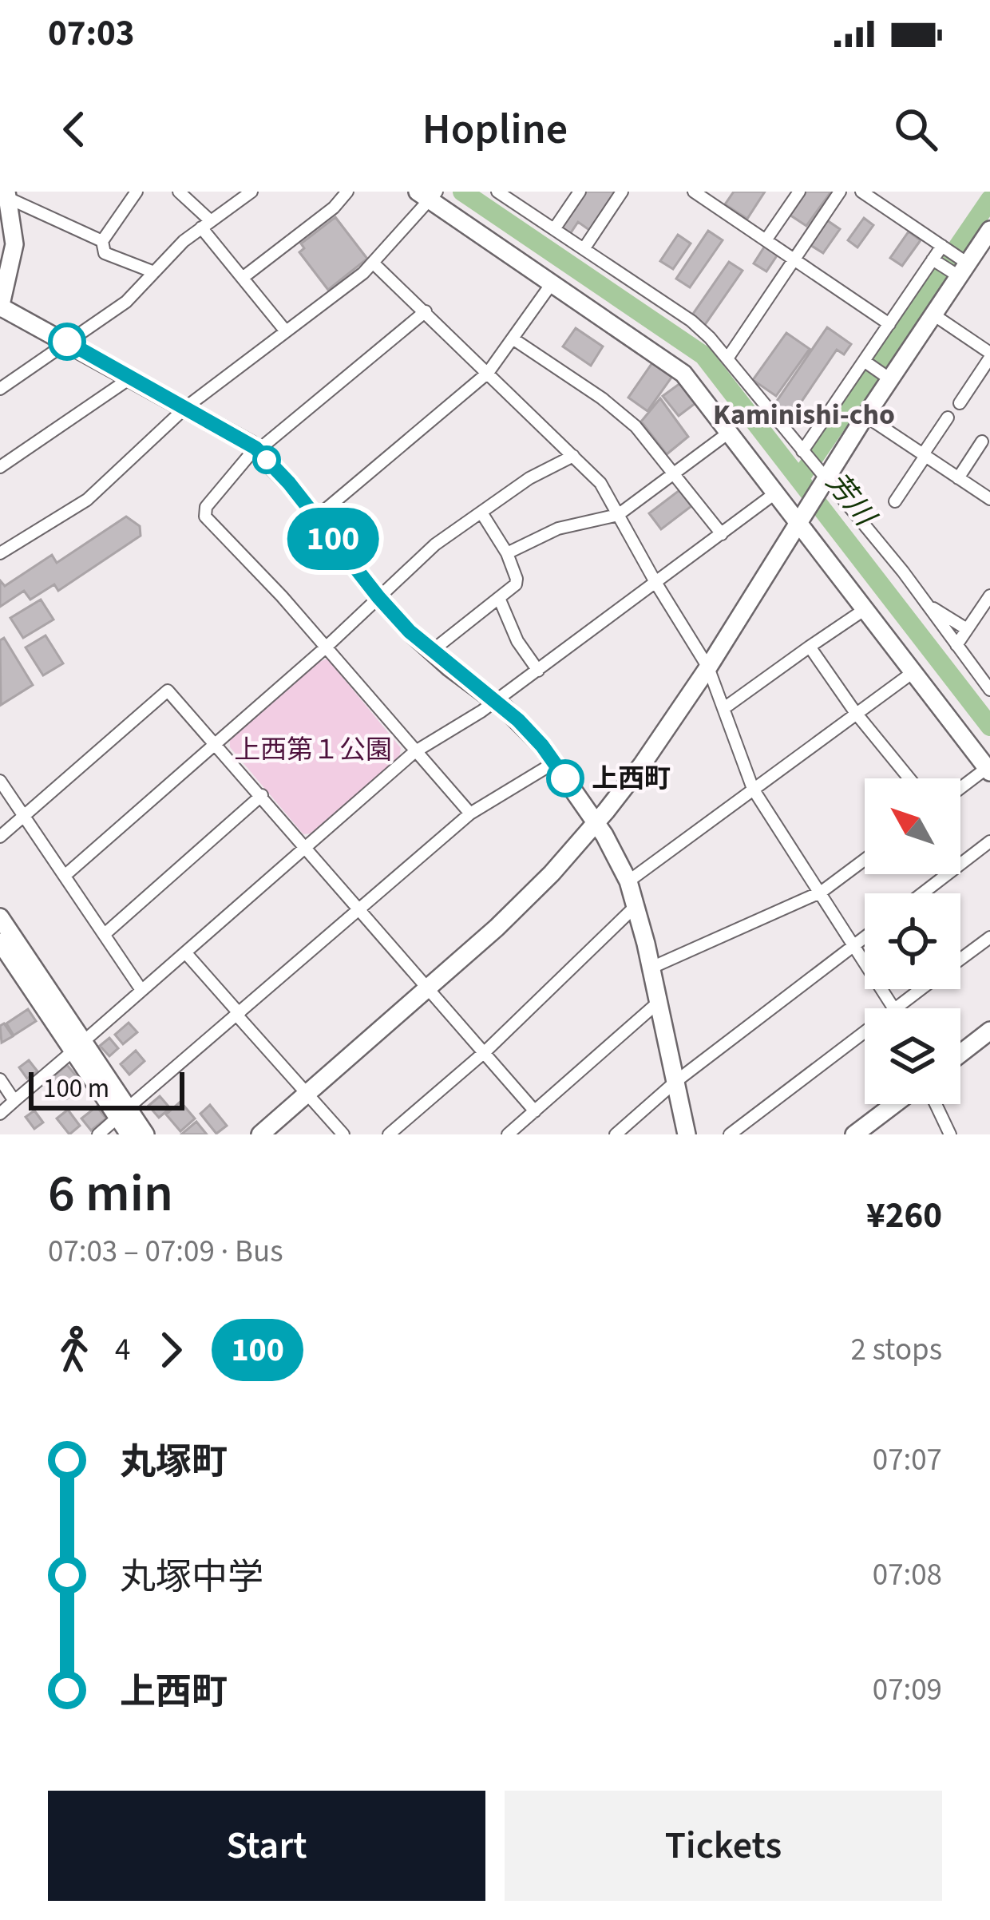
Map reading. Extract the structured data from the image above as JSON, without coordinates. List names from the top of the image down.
{
  "districts": ["Kaminishi-cho"],
  "water": ["芳川"],
  "parks": ["上西第１公園"],
  "places": ["上西町"],
  "lines": ["bus line 100"],
  "scale_bar": "100 m",
  "north": "top left",
  "page": {
    "status": "07:03",
    "header": "Hopline",
    "on_map": "100",
    "scale": "100 m",
    "heading": ["6 min", "07:03 – 07:09 · Bus", "¥260"],
    "legs": ["4", "100", "2 stops"],
    "list": [
      {
        "name": "丸塚町",
        "value": "07:07"
      },
      {
        "name": "丸塚中学",
        "value": "07:08"
      },
      {
        "name": "上西町",
        "value": "07:09"
      }
    ],
    "buttons": ["Start", "Tickets"]
  }
}
